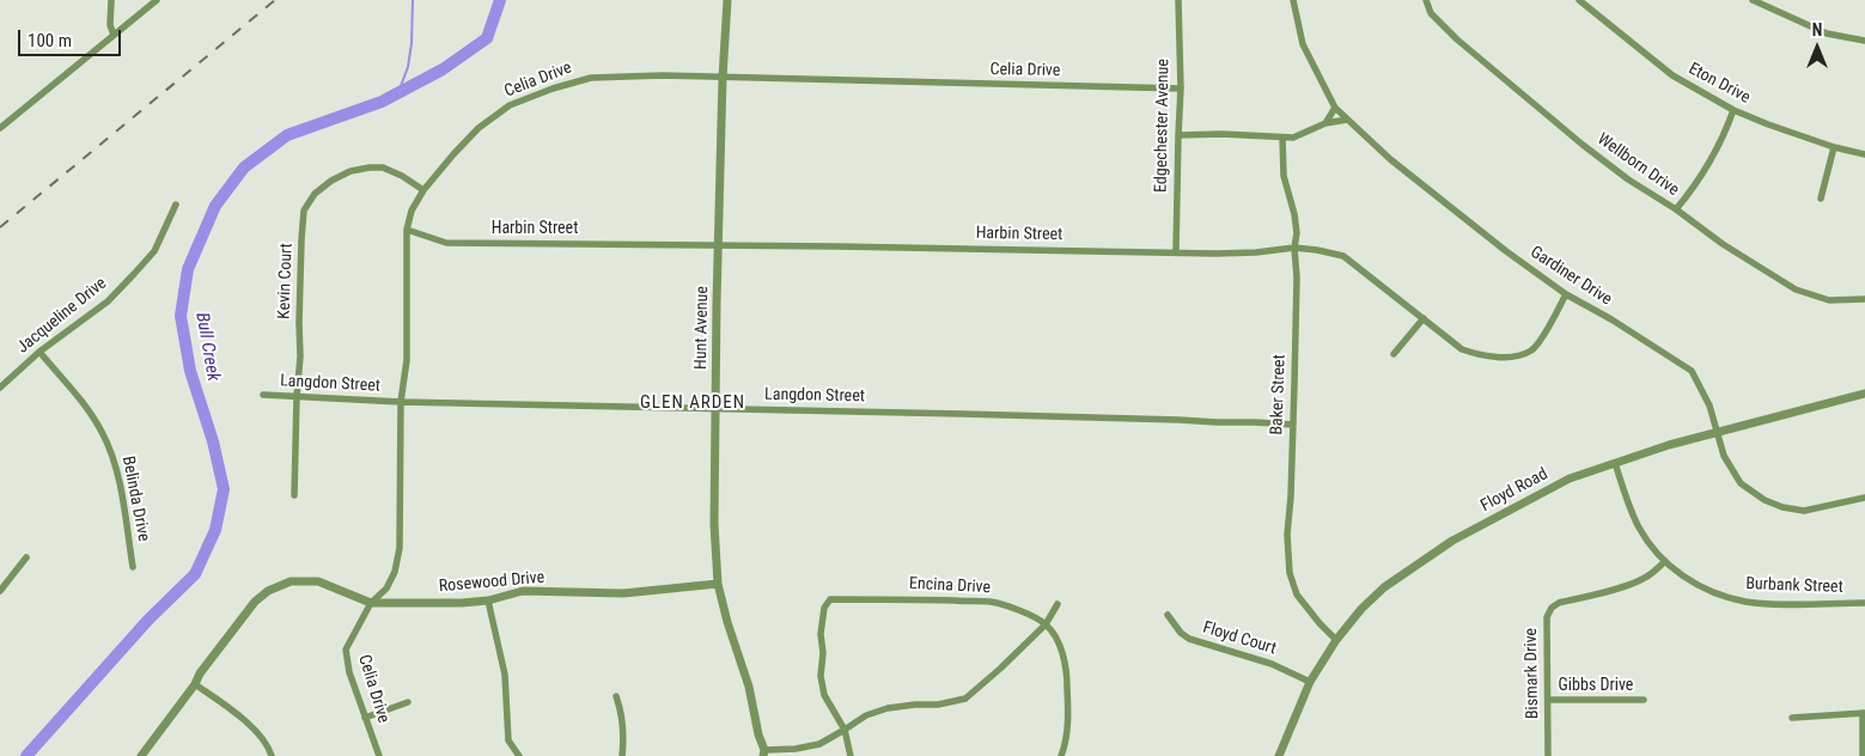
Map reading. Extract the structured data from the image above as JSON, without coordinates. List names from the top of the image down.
{
  "streets": {
    "street": [
      "Celia Drive",
      "Eton Drive",
      "Edgechester Avenue",
      "Wellborn Drive",
      "Harbin Street",
      "Gardiner Drive",
      "Kevin Court",
      "Jacqueline Drive",
      "Hunt Avenue",
      "Langdon Street",
      "Baker Street",
      "Floyd Road",
      "Belinda Drive",
      "Rosewood Drive",
      "Encina Drive",
      "Burbank Street",
      "Floyd Court",
      "Bismark Drive",
      "Gibbs Drive"
    ]
  },
  "crossings": [
    ["Celia Drive", "Edgechester Avenue"],
    ["Celia Drive", "Harbin Street"],
    ["Celia Drive", "Kevin Court"],
    ["Celia Drive", "Hunt Avenue"],
    ["Celia Drive", "Langdon Street"],
    ["Celia Drive", "Rosewood Drive"],
    ["Edgechester Avenue", "Harbin Street"],
    ["Harbin Street", "Gardiner Drive"],
    ["Harbin Street", "Hunt Avenue"],
    ["Harbin Street", "Baker Street"],
    ["Gardiner Drive", "Floyd Road"],
    ["Kevin Court", "Langdon Street"],
    ["Jacqueline Drive", "Belinda Drive"],
    ["Hunt Avenue", "Langdon Street"],
    ["Hunt Avenue", "Rosewood Drive"],
    ["Langdon Street", "Baker Street"],
    ["Baker Street", "Floyd Road"],
    ["Floyd Road", "Burbank Street"],
    ["Floyd Road", "Floyd Court"],
    ["Burbank Street", "Bismark Drive"],
    ["Bismark Drive", "Gibbs Drive"]
  ],
  "districts": ["GLEN ARDEN"],
  "water": ["Bull Creek"],
  "scale_bar": "100 m",
  "north": "top"
}
